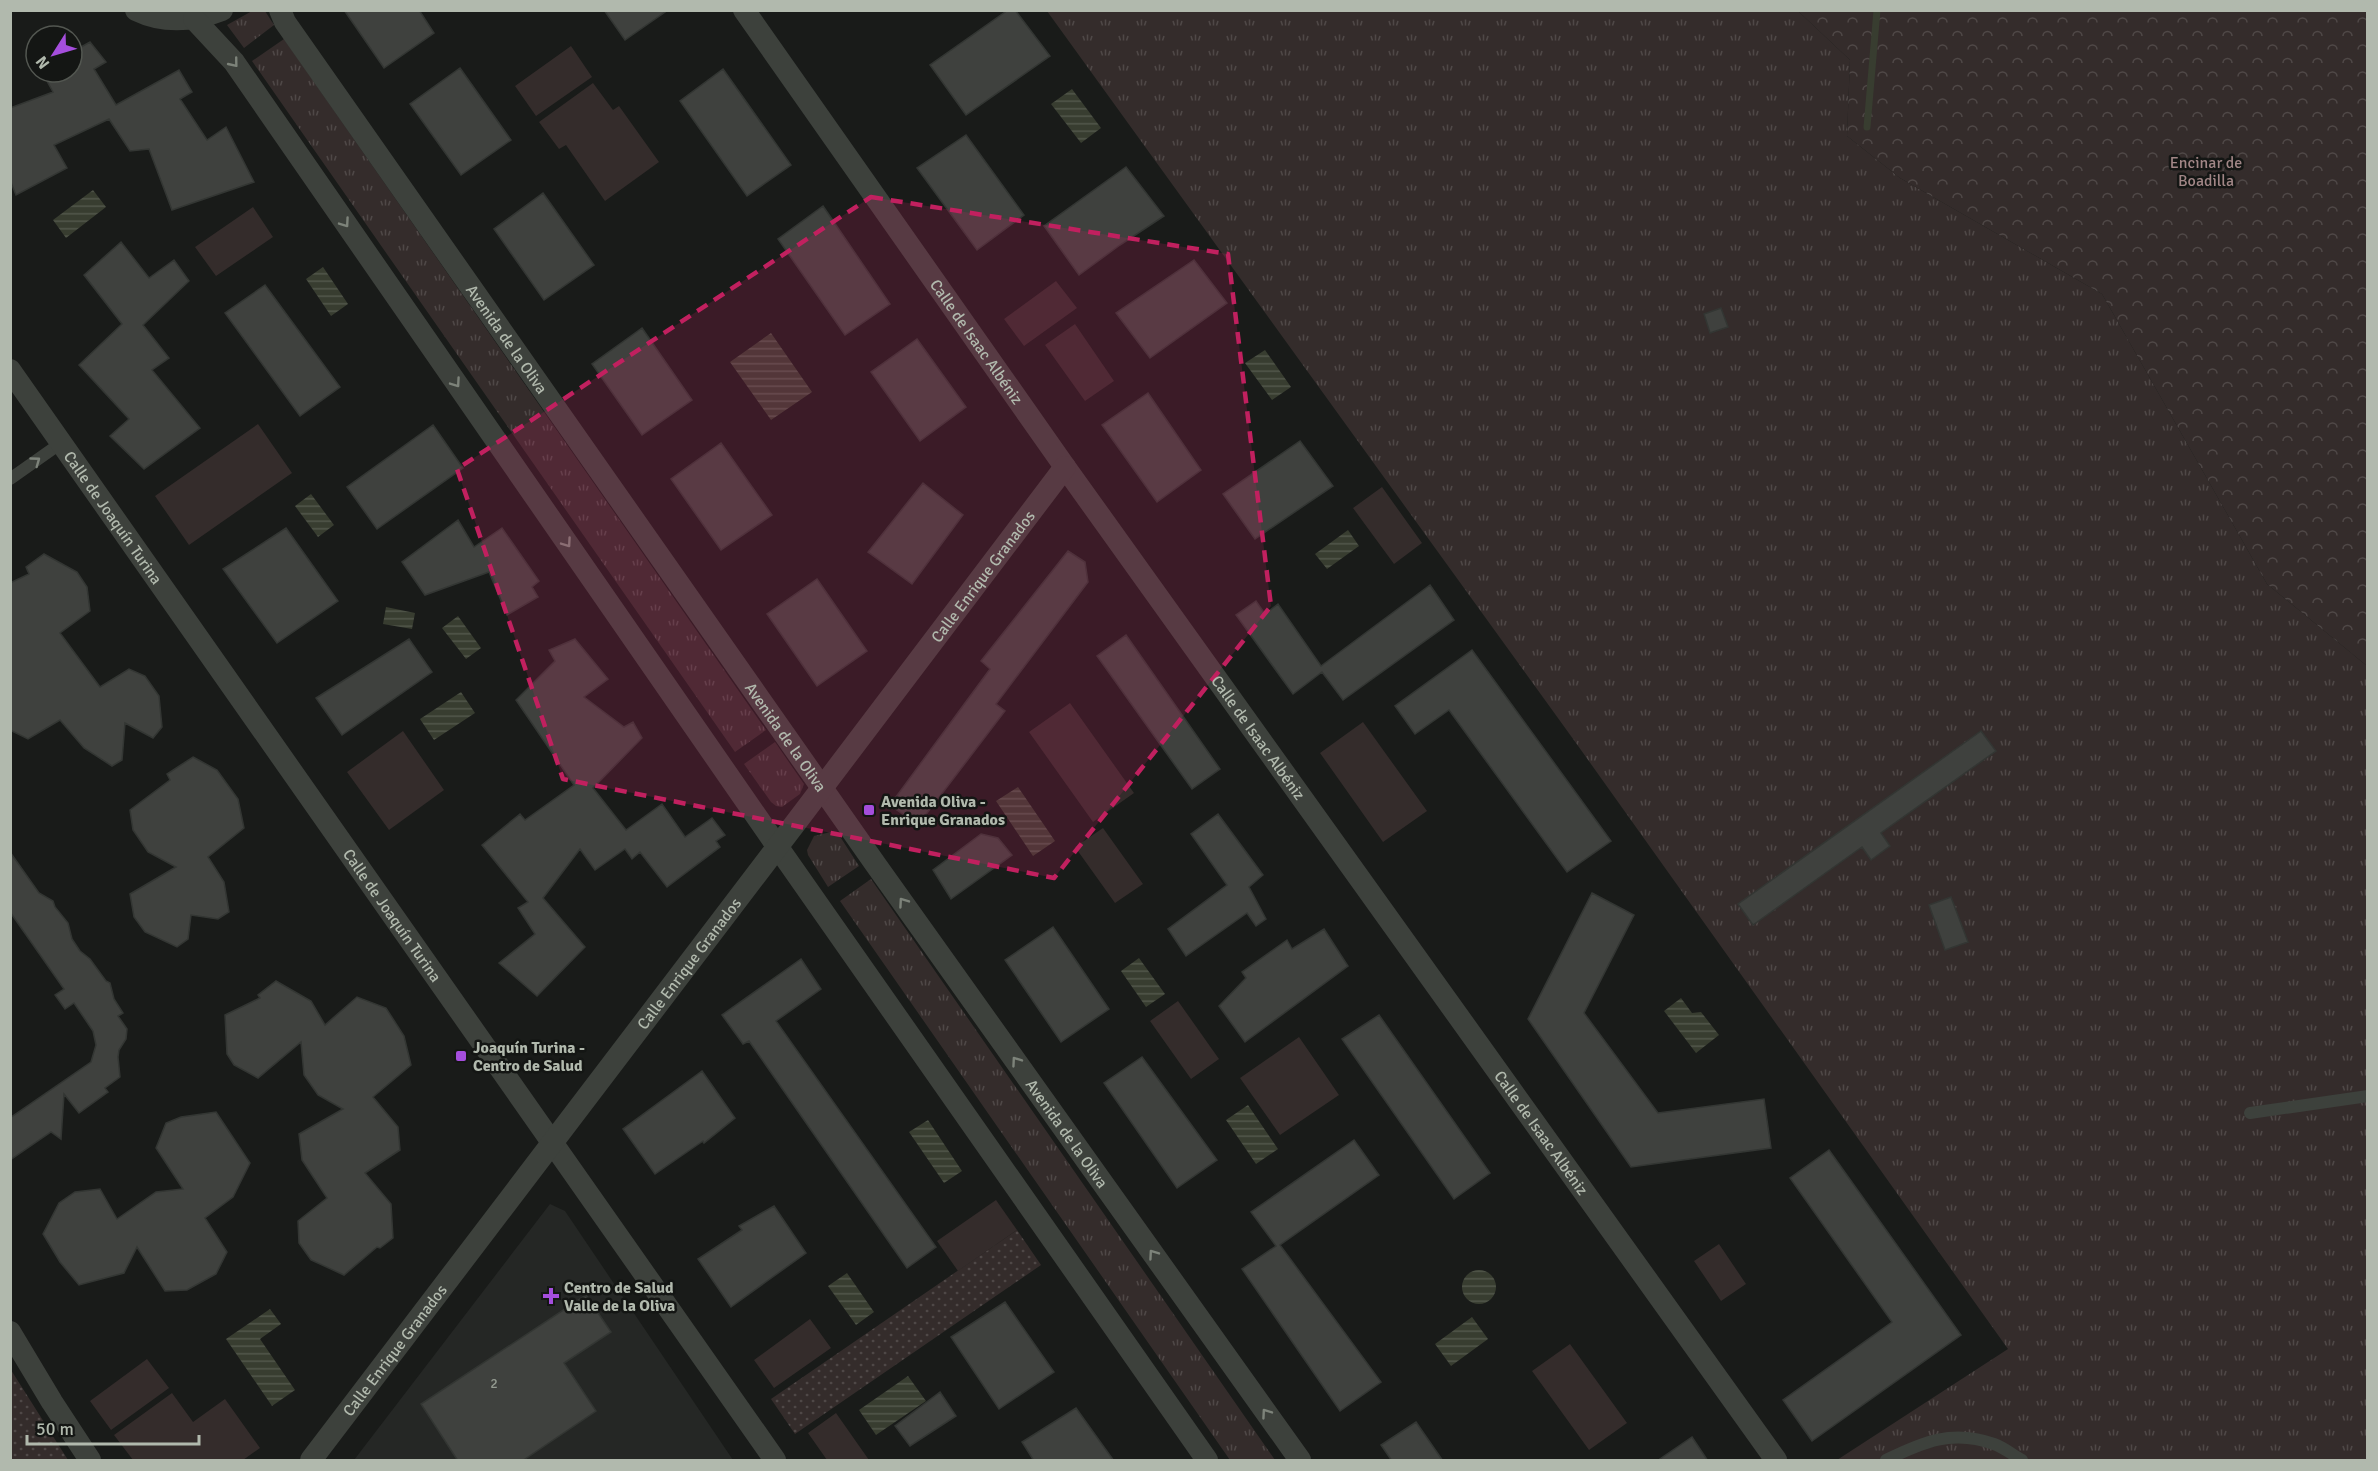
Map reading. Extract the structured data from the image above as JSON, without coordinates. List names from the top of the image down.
{
  "streets": {
    "street": [
      "Avenida de la Oliva",
      "Calle de Isaac Albéniz",
      "Calle de Joaquín Turina",
      "Calle Enrique Granados"
    ]
  },
  "crossings": [
    ["Avenida de la Oliva", "Calle Enrique Granados"],
    ["Calle de Isaac Albéniz", "Calle Enrique Granados"],
    ["Calle de Joaquín Turina", "Calle Enrique Granados"]
  ],
  "parks": ["Encinar de Boadilla"],
  "places": {
    "transit": ["Avenida Oliva - Enrique Granados", "Joaquín Turina - Centro de Salud"],
    "health": ["Centro de Salud Valle de la Oliva"]
  },
  "house_numbers": ["2"],
  "scale_bar": "50 m",
  "north": "bottom left"
}
